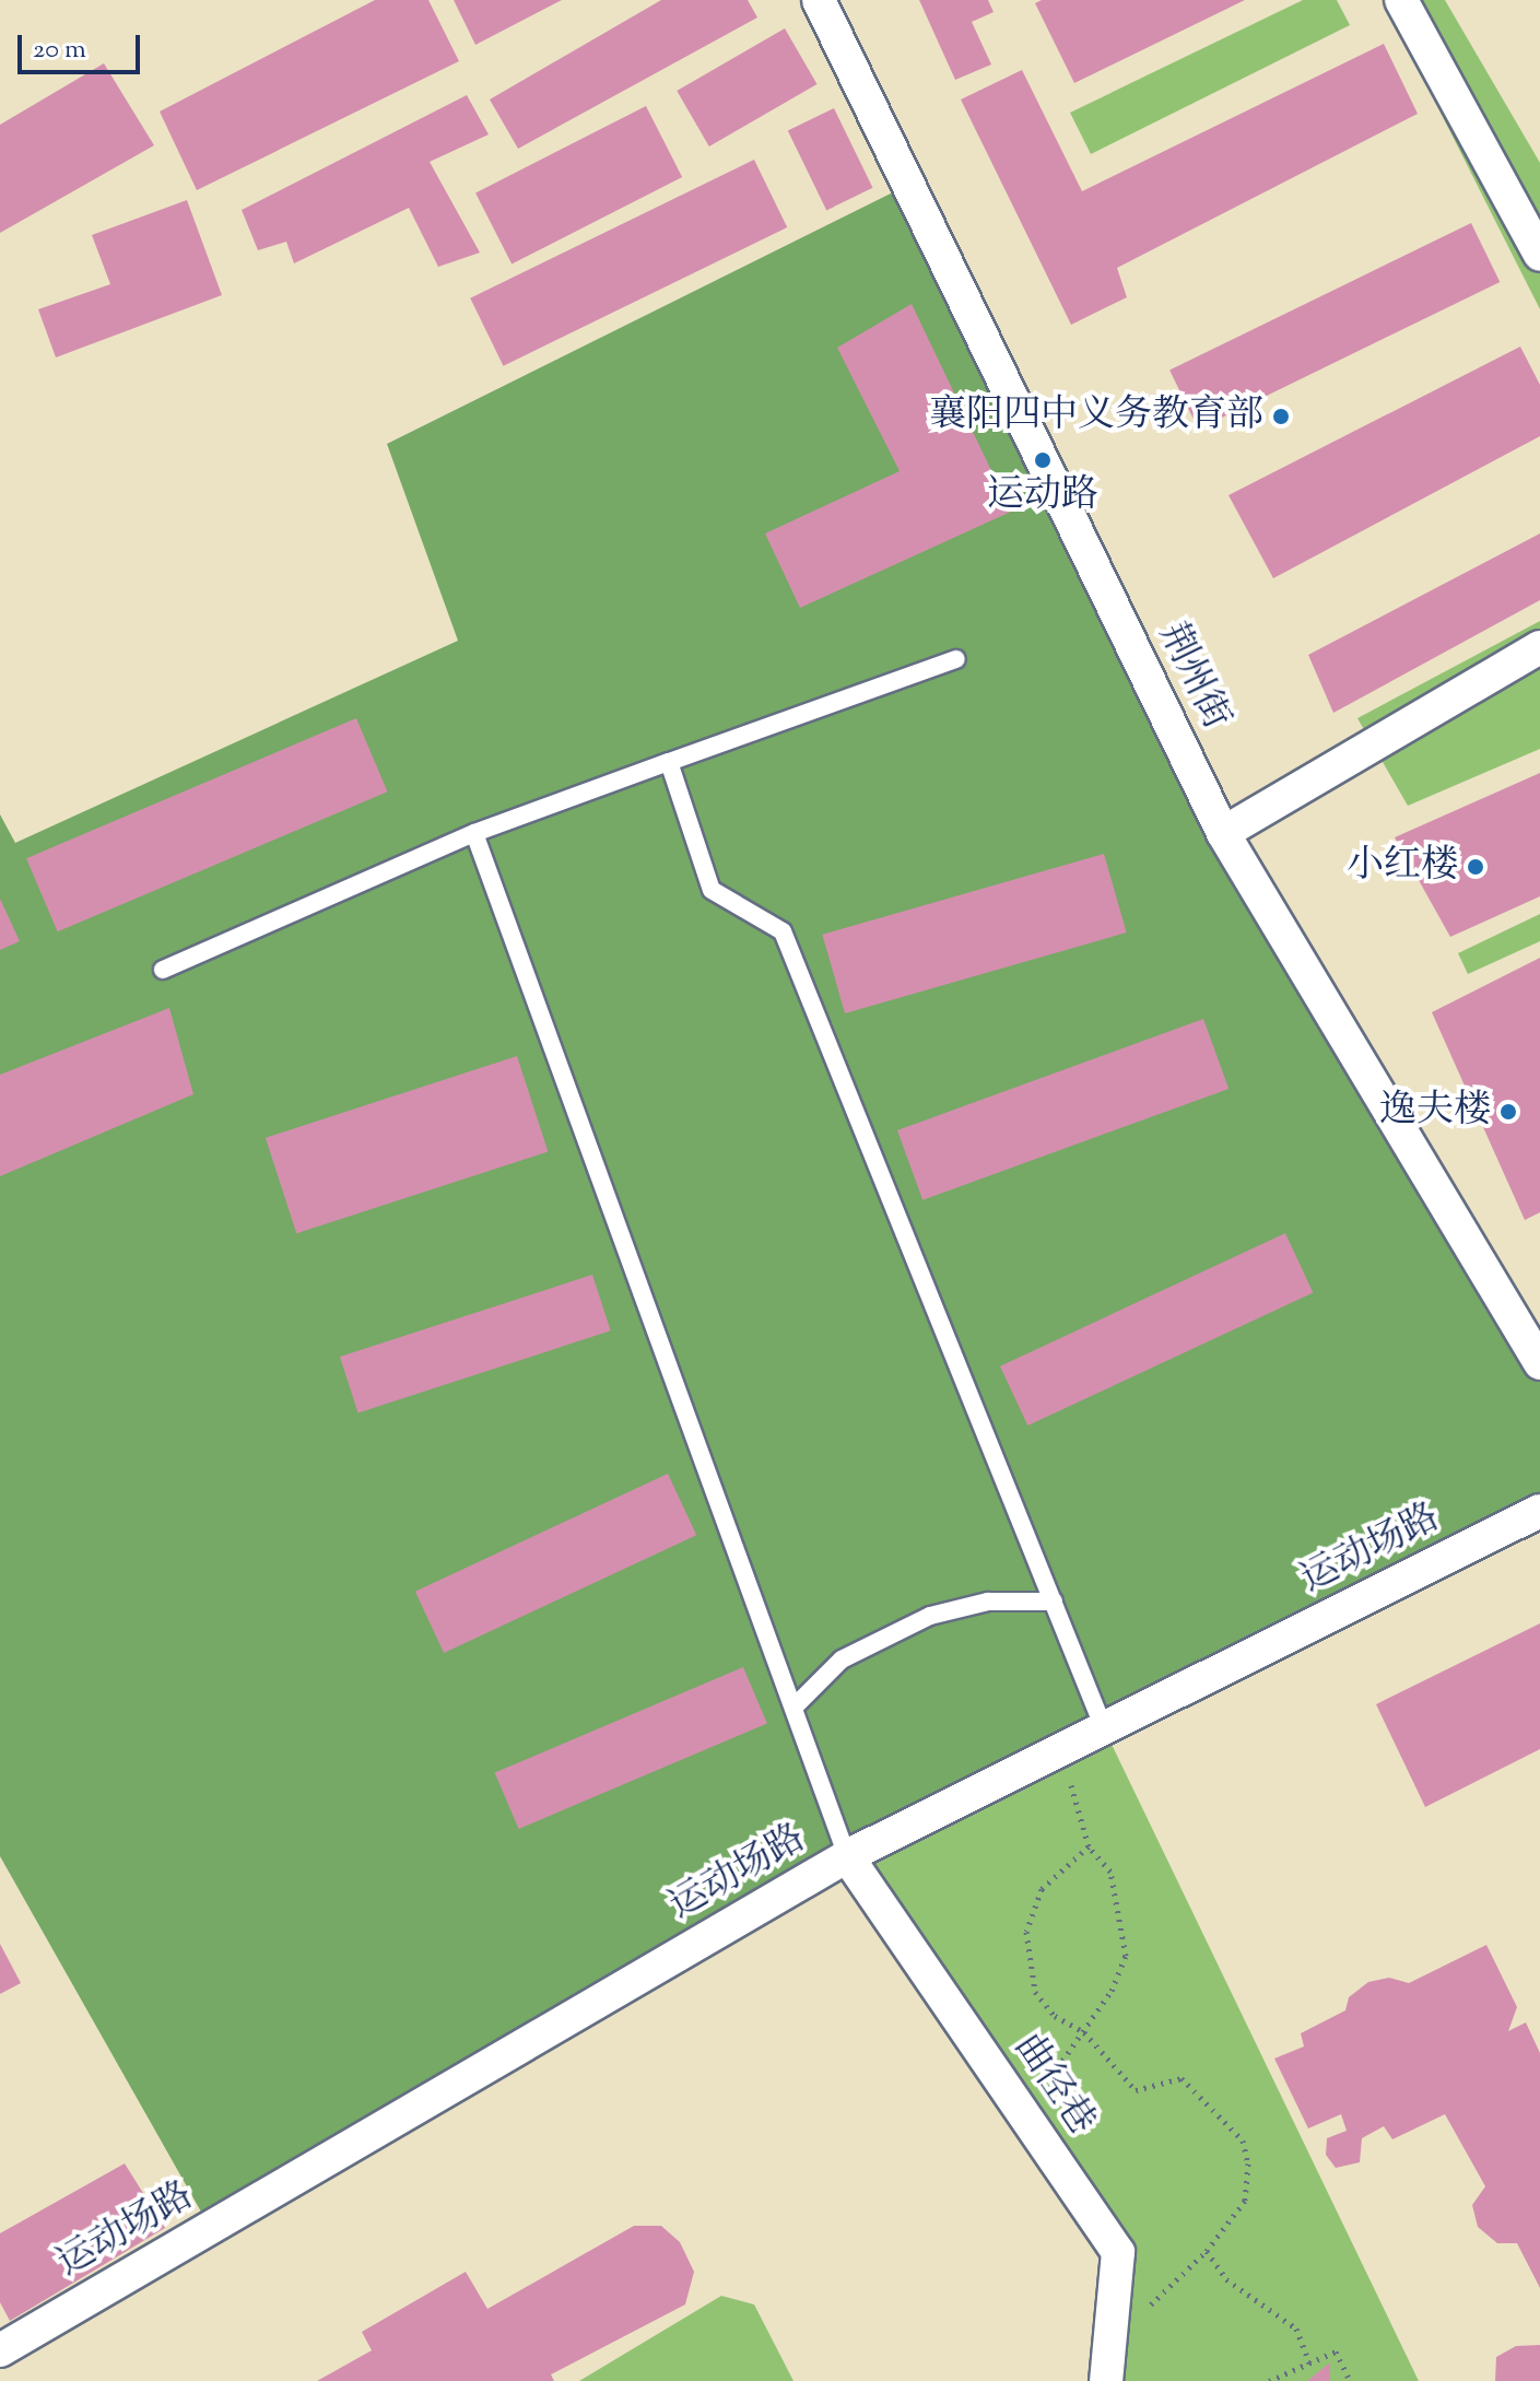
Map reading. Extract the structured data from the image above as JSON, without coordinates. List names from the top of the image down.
{
  "streets": {
    "street": ["荆州街", "运动场路", "曲径巷"]
  },
  "crossings": [
    ["运动场路", "曲径巷"]
  ],
  "places": [
    "襄阳四中义务教育部",
    "运动路",
    "小红楼",
    "逸夫楼"
  ],
  "scale_bar": "20 m"
}
